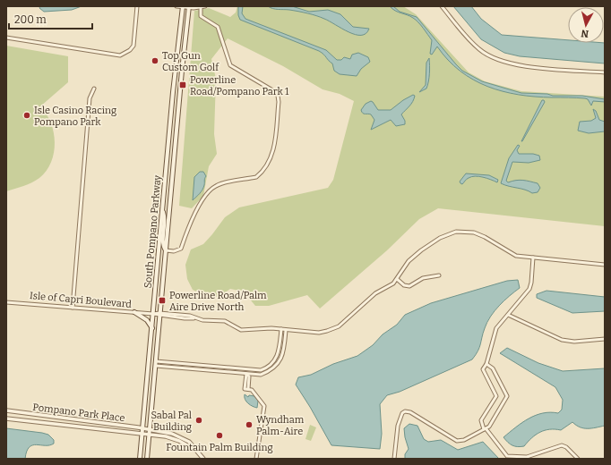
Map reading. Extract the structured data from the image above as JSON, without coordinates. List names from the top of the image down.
{
  "streets": {
    "main road": ["South Pompano Parkway"],
    "street": ["Isle of Capri Boulevard", "Pompano Park Place"]
  },
  "crossings": [
    ["South Pompano Parkway", "Isle of Capri Boulevard"],
    ["South Pompano Parkway", "Pompano Park Place"]
  ],
  "places": {
    "other": [
      "Top Gun Custom Golf",
      "Isle Casino Racing Pompano Park",
      "Sabal Pal Building",
      "Wyndham Palm-Aire",
      "Fountain Palm Building"
    ],
    "transit": ["Powerline Road/Pompano Park 1", "Powerline Road/Palm Aire Drive North"]
  },
  "scale_bar": "200 m",
  "north": "bottom"
}
